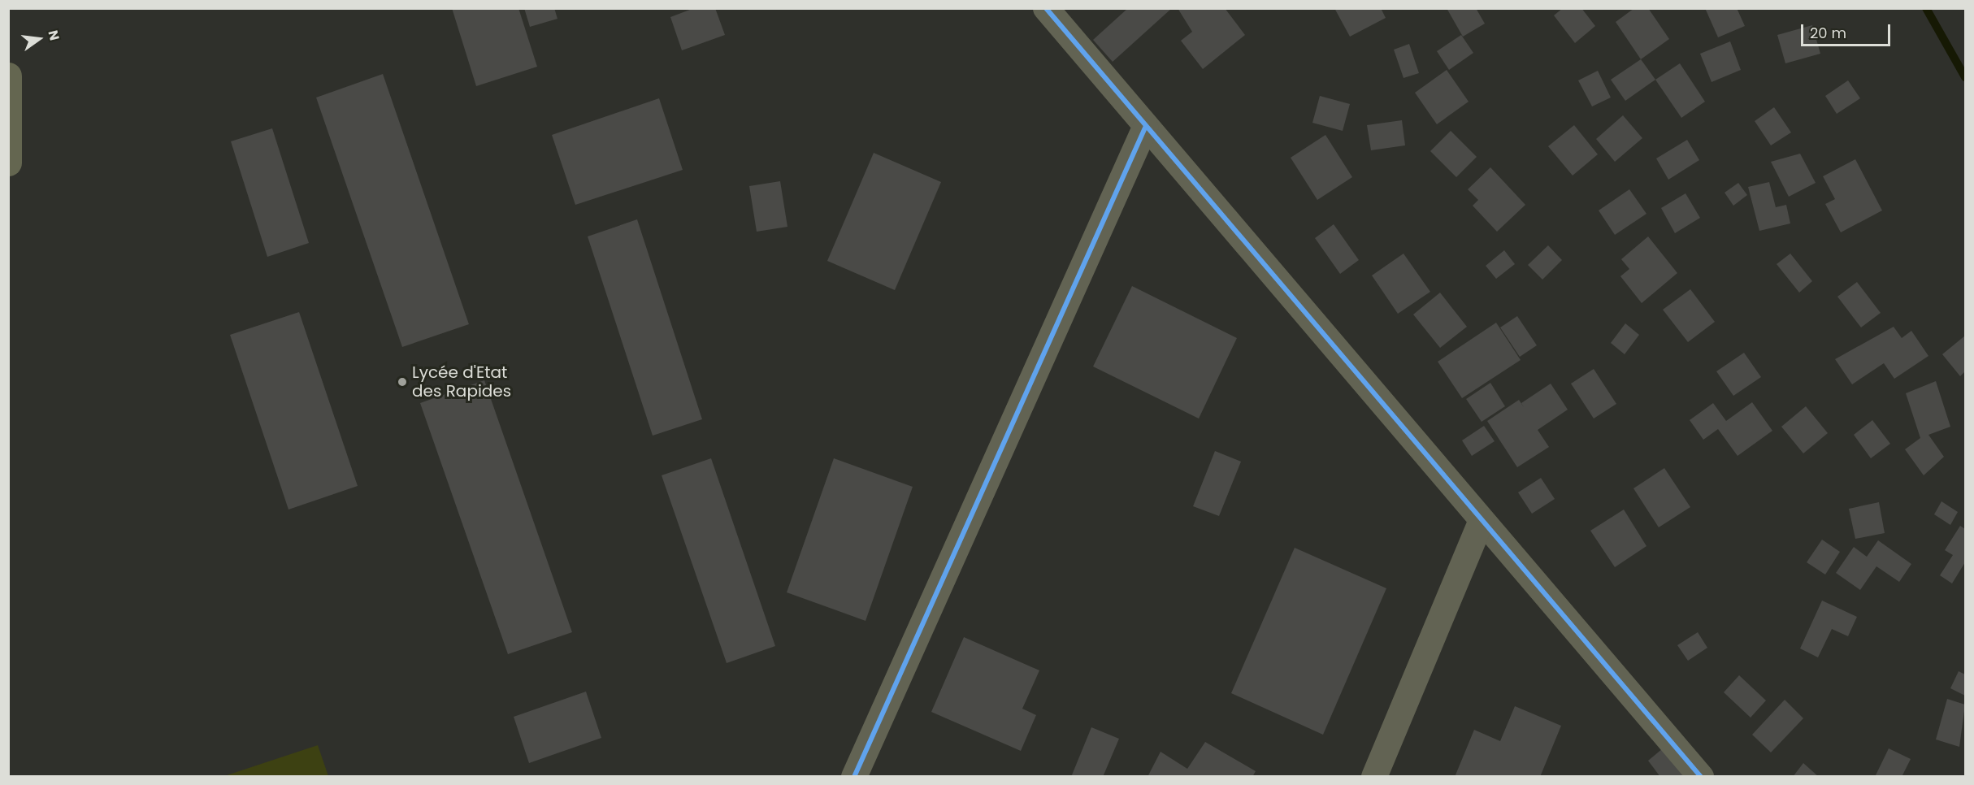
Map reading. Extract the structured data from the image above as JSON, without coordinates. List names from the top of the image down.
{
  "places": ["Lycée d'Etat des Rapides"],
  "scale_bar": "20 m",
  "north": "right"
}
